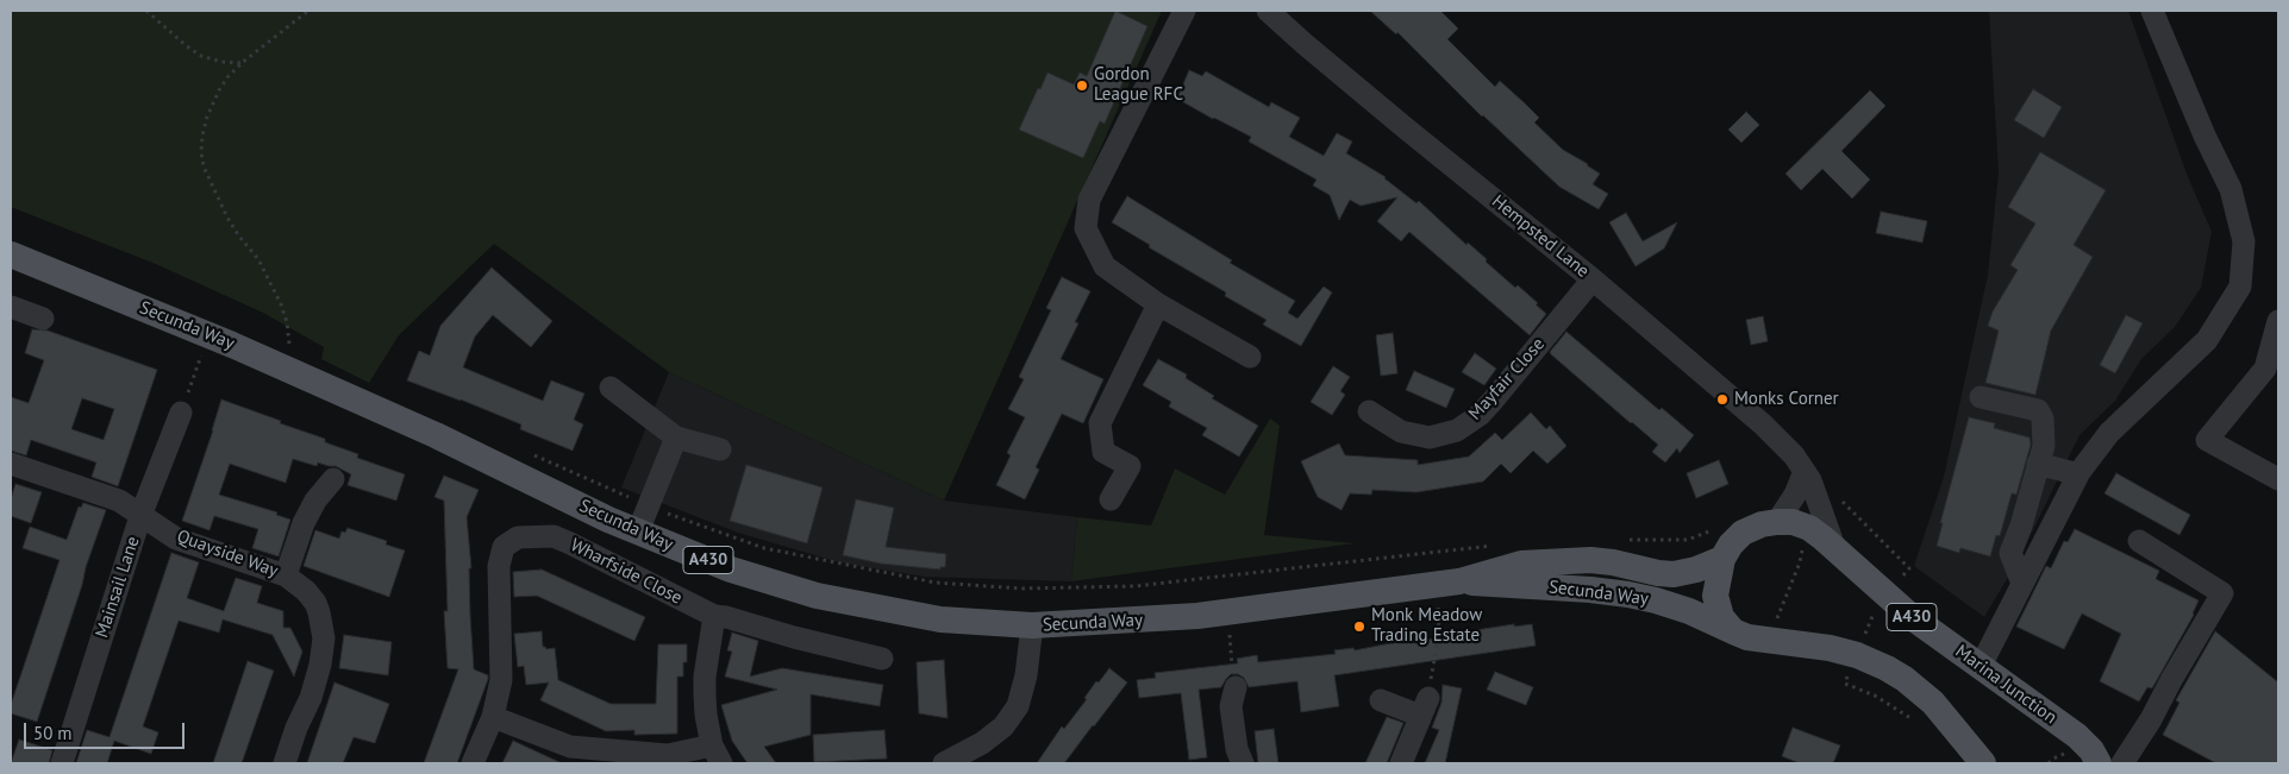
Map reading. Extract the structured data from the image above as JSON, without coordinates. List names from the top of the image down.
{
  "streets": {
    "main road": ["Secunda Way", "A430", "Marina Junction"],
    "street": [
      "Hempsted Lane",
      "Mayfair Close",
      "Quayside Way",
      "Wharfside Close",
      "Mainsail Lane"
    ]
  },
  "crossings": [
    ["Hempsted Lane", "Mayfair Close"],
    ["Hempsted Lane", "Marina Junction"],
    ["Secunda Way", "A430"],
    ["Secunda Way", "Marina Junction"],
    ["Quayside Way", "Mainsail Lane"],
    ["A430", "Marina Junction"]
  ],
  "places": ["Gordon League RFC", "Monks Corner", "Monk Meadow Trading Estate"],
  "scale_bar": "50 m"
}
